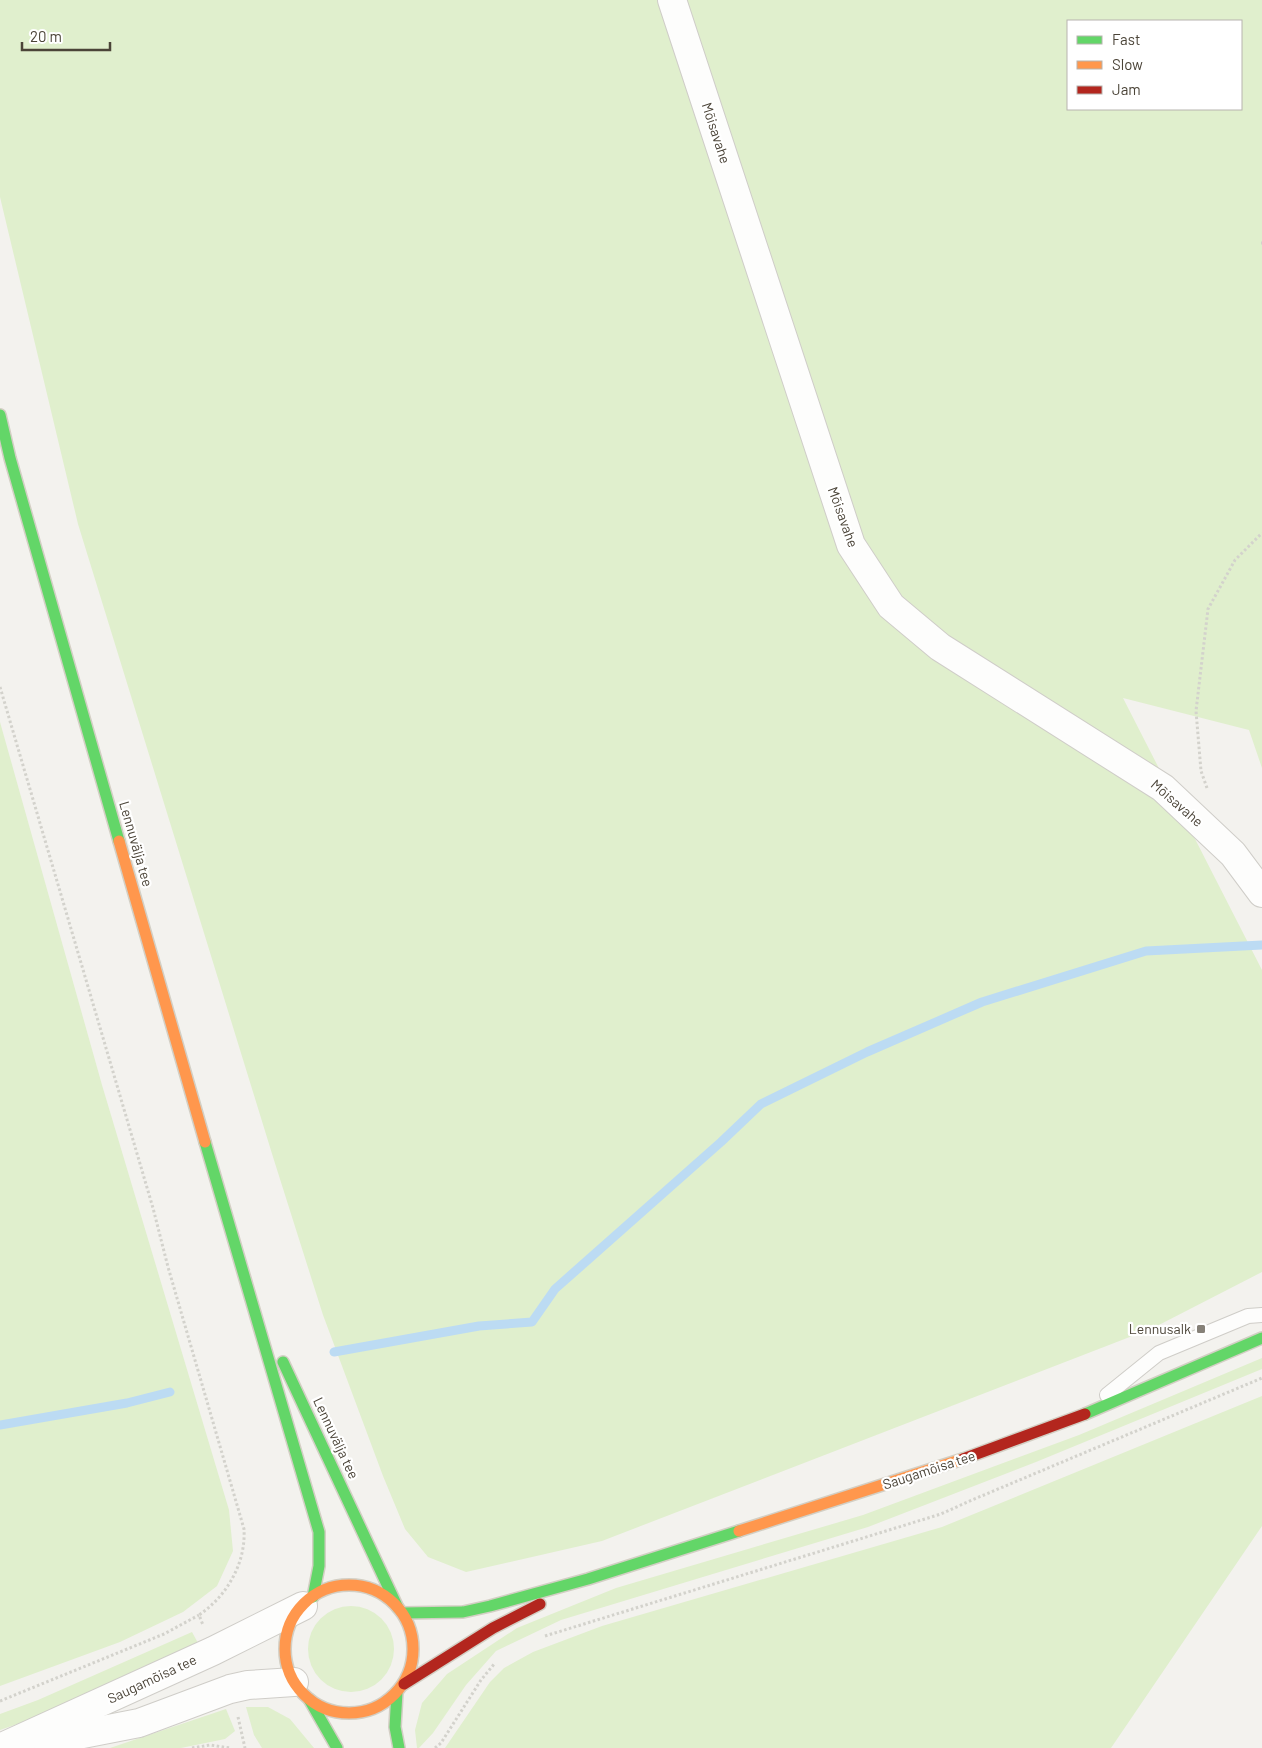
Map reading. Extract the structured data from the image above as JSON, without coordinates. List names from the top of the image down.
{
  "streets": {
    "main road": ["Lennuvälja tee", "Saugamõisa tee"],
    "street": ["Mõisavahe"]
  },
  "crossings": [
    ["Lennuvälja tee", "Saugamõisa tee"]
  ],
  "places": {
    "transit": ["Lennusalk"]
  },
  "legend": ["Fast", "Slow", "Jam"],
  "scale_bar": "20 m"
}
